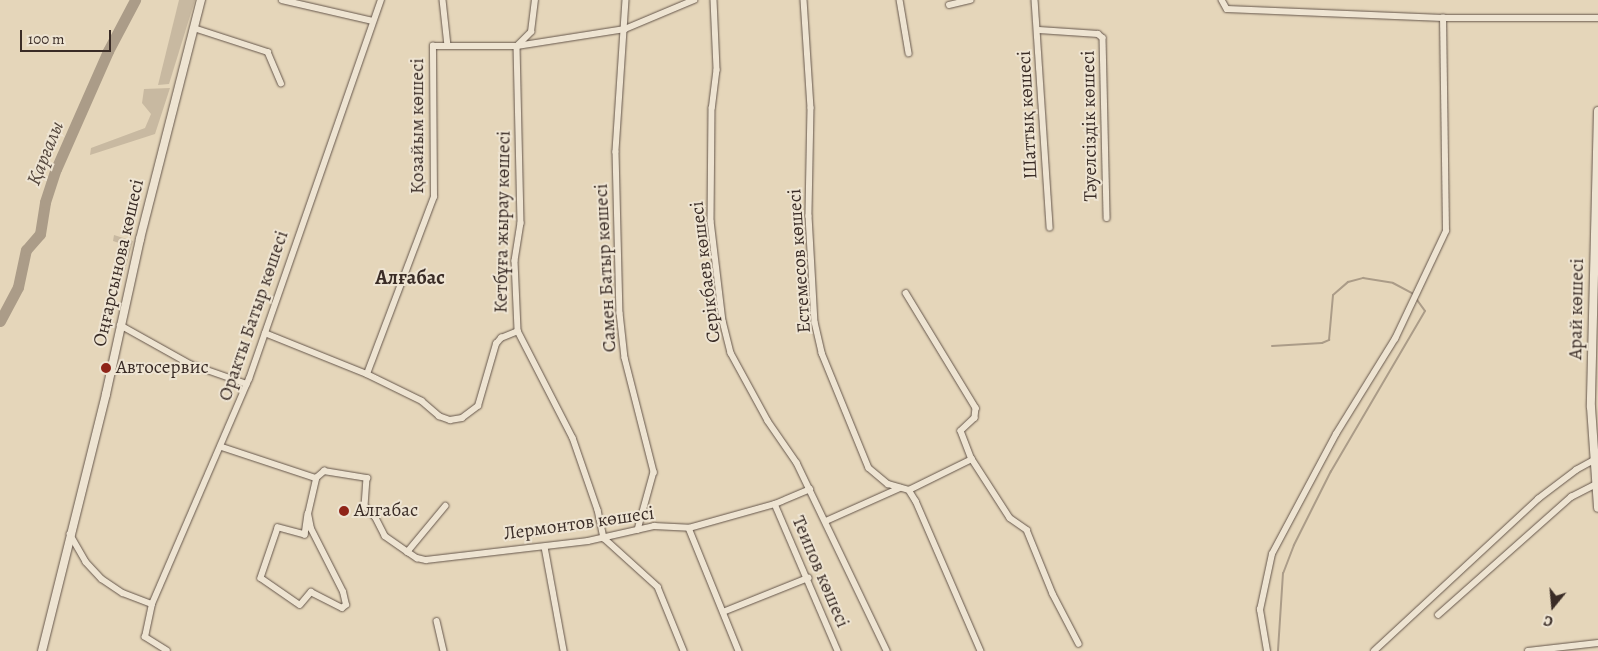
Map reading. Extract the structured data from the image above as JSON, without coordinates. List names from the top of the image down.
{
  "streets": {
    "main road": ["Оңғарсынова көшесі", "Арай көшесі"],
    "street": [
      "Шаттық көшесі",
      "Қозайым көшесі",
      "Тәуелсіздік көшесі",
      "Кетбұға жырау көшесі",
      "Естемесов көшесі",
      "Самен Батыр көшесі",
      "Серікбаев көшесі",
      "Оракты Батыр көшесі",
      "Лермонтов көшесі",
      "Теипов көшесі"
    ]
  },
  "crossings": [
    ["Шаттық көшесі", "Тәуелсіздік көшесі"],
    ["Кетбұға жырау көшесі", "Лермонтов көшесі"],
    ["Самен Батыр көшесі", "Лермонтов көшесі"],
    ["Серікбаев көшесі", "Лермонтов көшесі"],
    ["Лермонтов көшесі", "Теипов көшесі"]
  ],
  "districts": ["Алғабас"],
  "water": ["Қарғалы"],
  "places": ["Автосервис", "Алгабас"],
  "scale_bar": "100 m",
  "north": "bottom"
}
